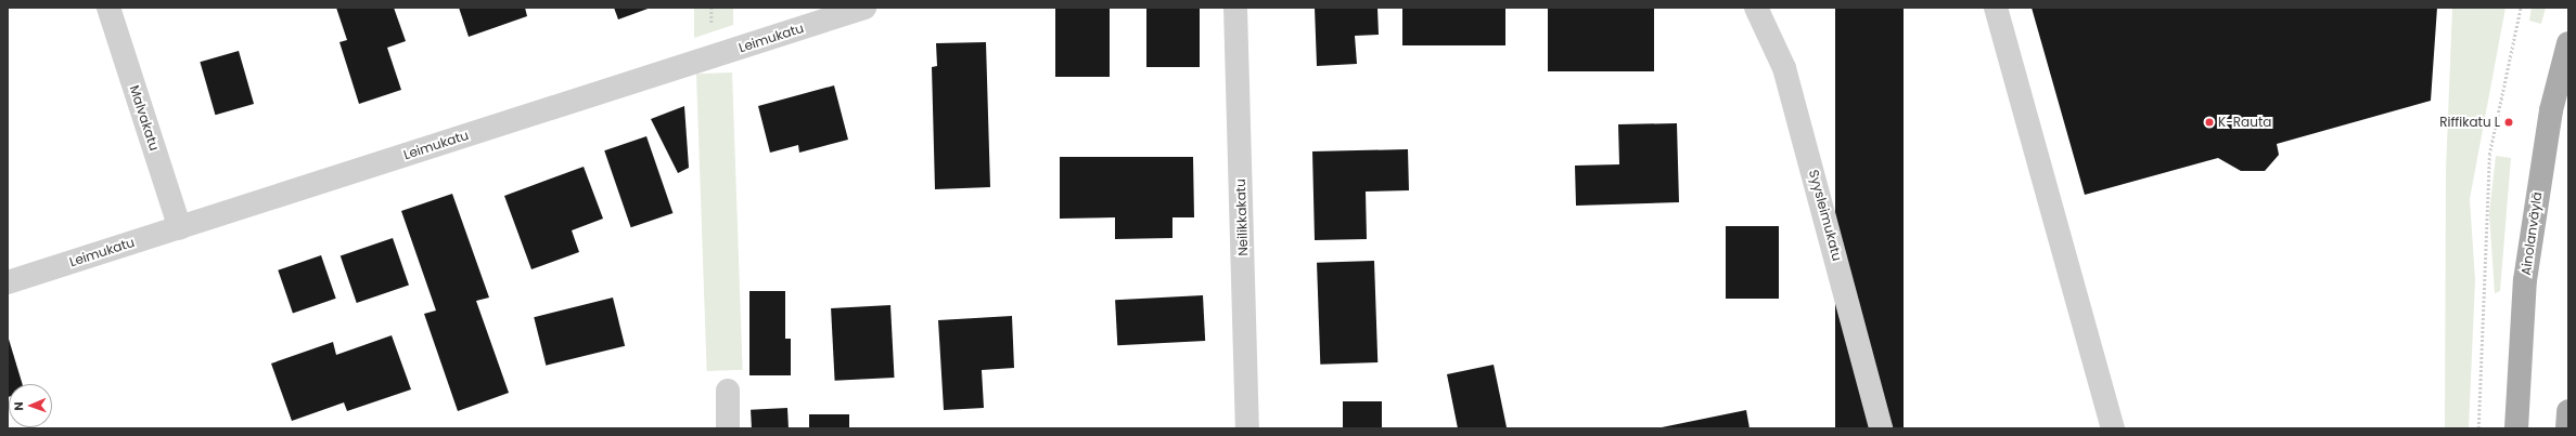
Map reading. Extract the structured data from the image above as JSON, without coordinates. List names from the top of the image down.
{
  "streets": {
    "main road": ["Ainolanväylä"],
    "street": [
      "Leimukatu",
      "Malvakatu",
      "Syysleimukatu",
      "Neilikkakatu"
    ]
  },
  "crossings": [
    ["Leimukatu", "Malvakatu"]
  ],
  "places": ["K-Rauta", "Riffikatu L"],
  "north": "left"
}
